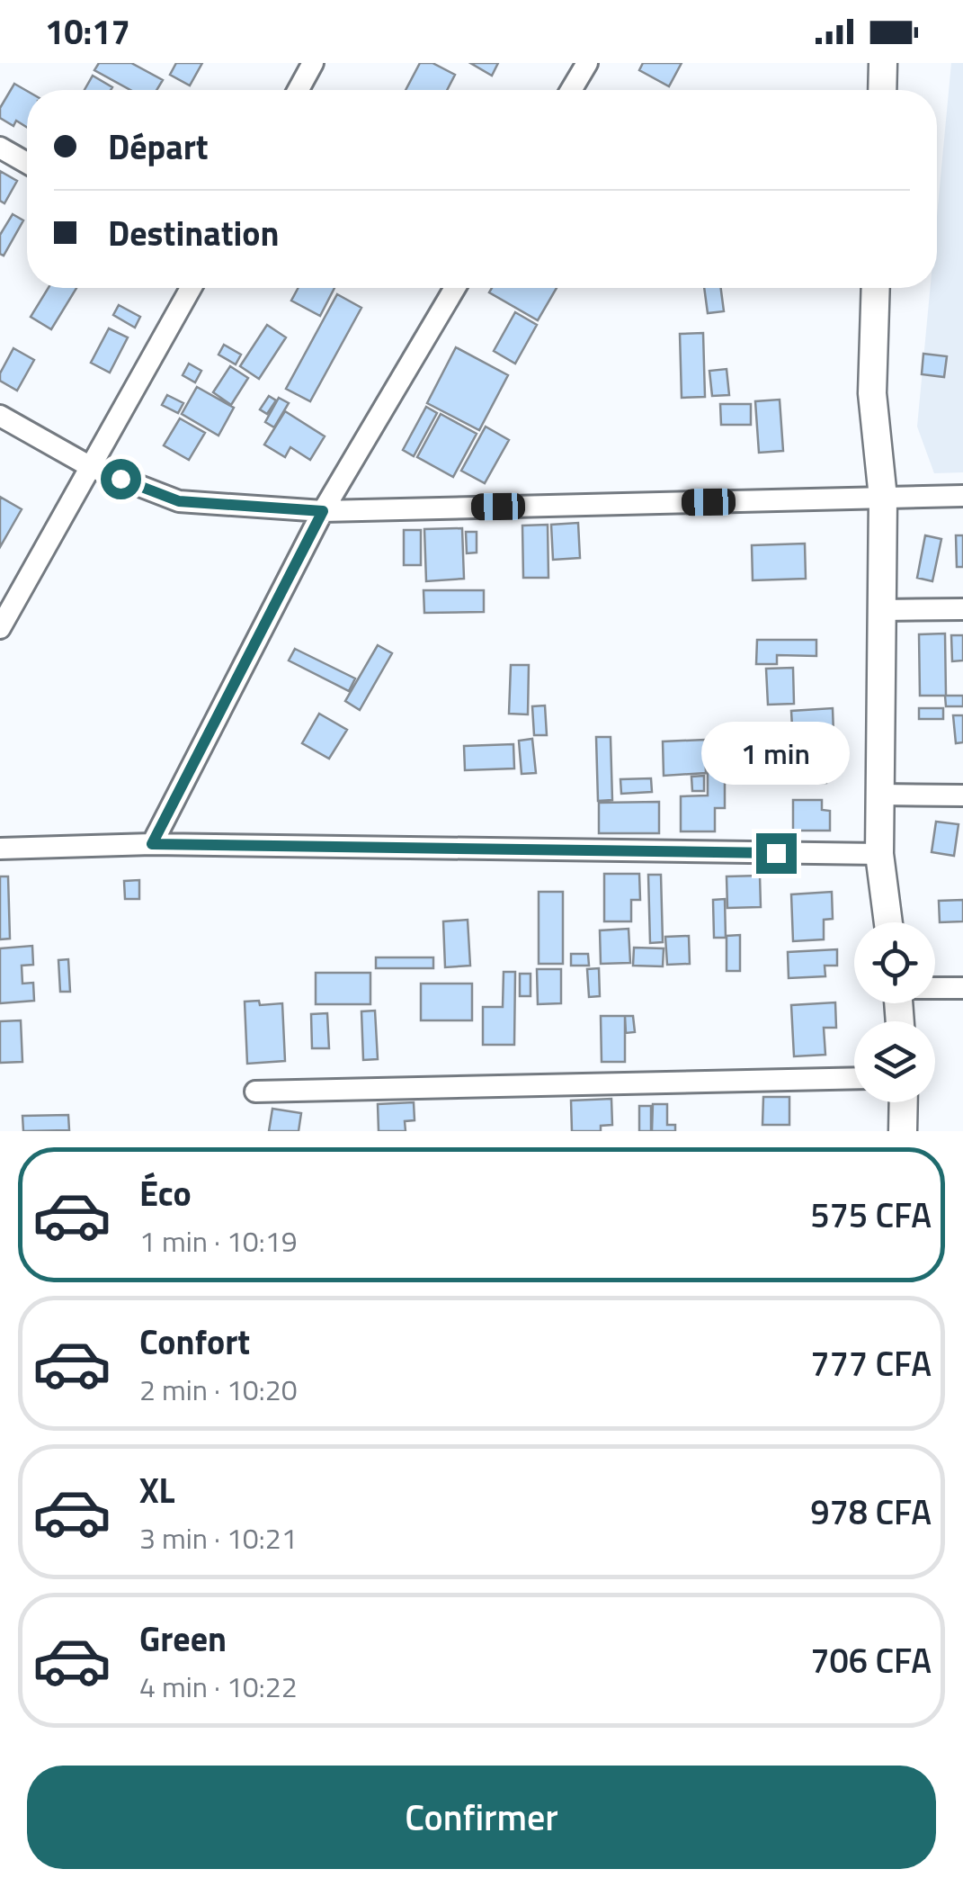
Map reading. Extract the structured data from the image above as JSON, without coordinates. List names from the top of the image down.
{
  "page": {
    "status": "10:17",
    "banner": ["Départ", "Destination"],
    "bubble": "1 min",
    "list": [
      {
        "name": "Éco",
        "note": "1 min · 10:19",
        "value": "575 CFA"
      },
      {
        "name": "Confort",
        "note": "2 min · 10:20",
        "value": "777 CFA"
      },
      {
        "name": "XL",
        "note": "3 min · 10:21",
        "value": "978 CFA"
      },
      {
        "name": "Green",
        "note": "4 min · 10:22",
        "value": "706 CFA"
      }
    ],
    "buttons": "Confirmer"
  }
}
